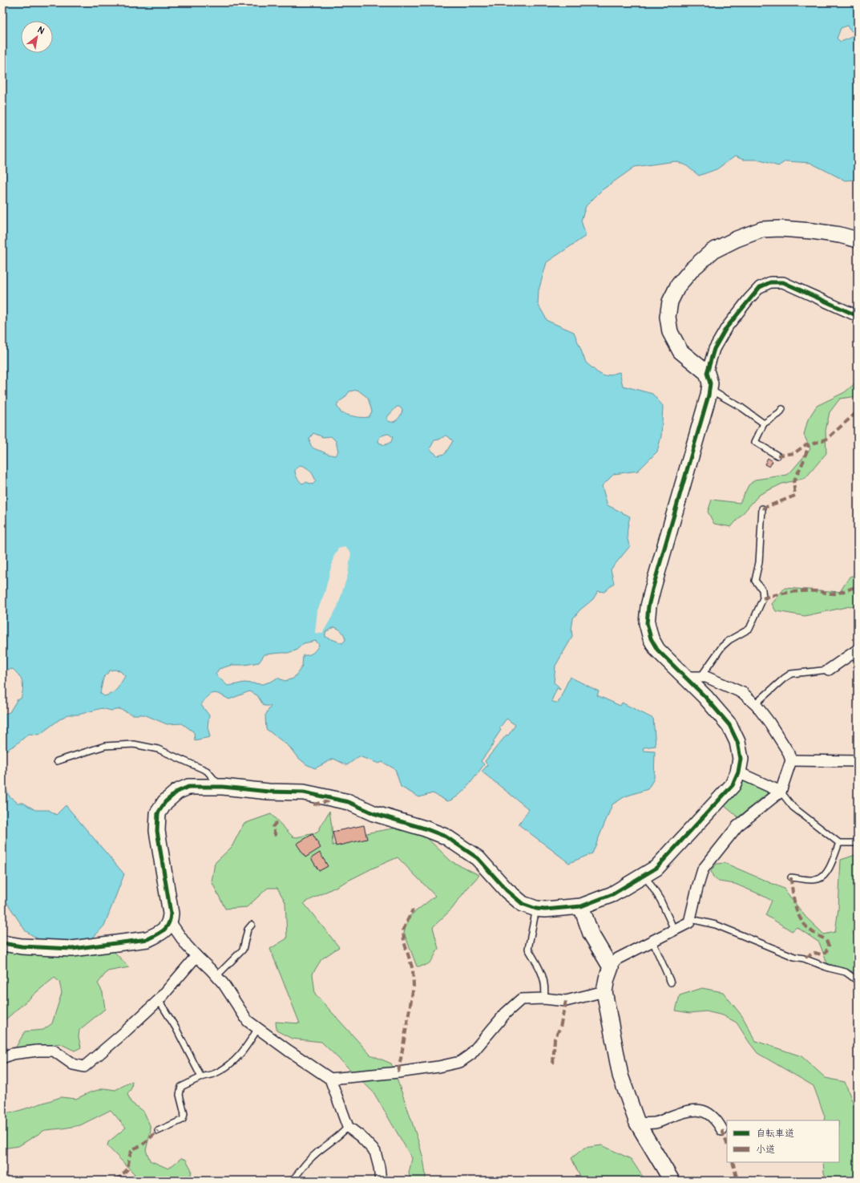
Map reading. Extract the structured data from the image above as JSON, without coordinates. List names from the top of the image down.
{
  "legend": ["自転車道", "小道"],
  "north": "top right"
}
